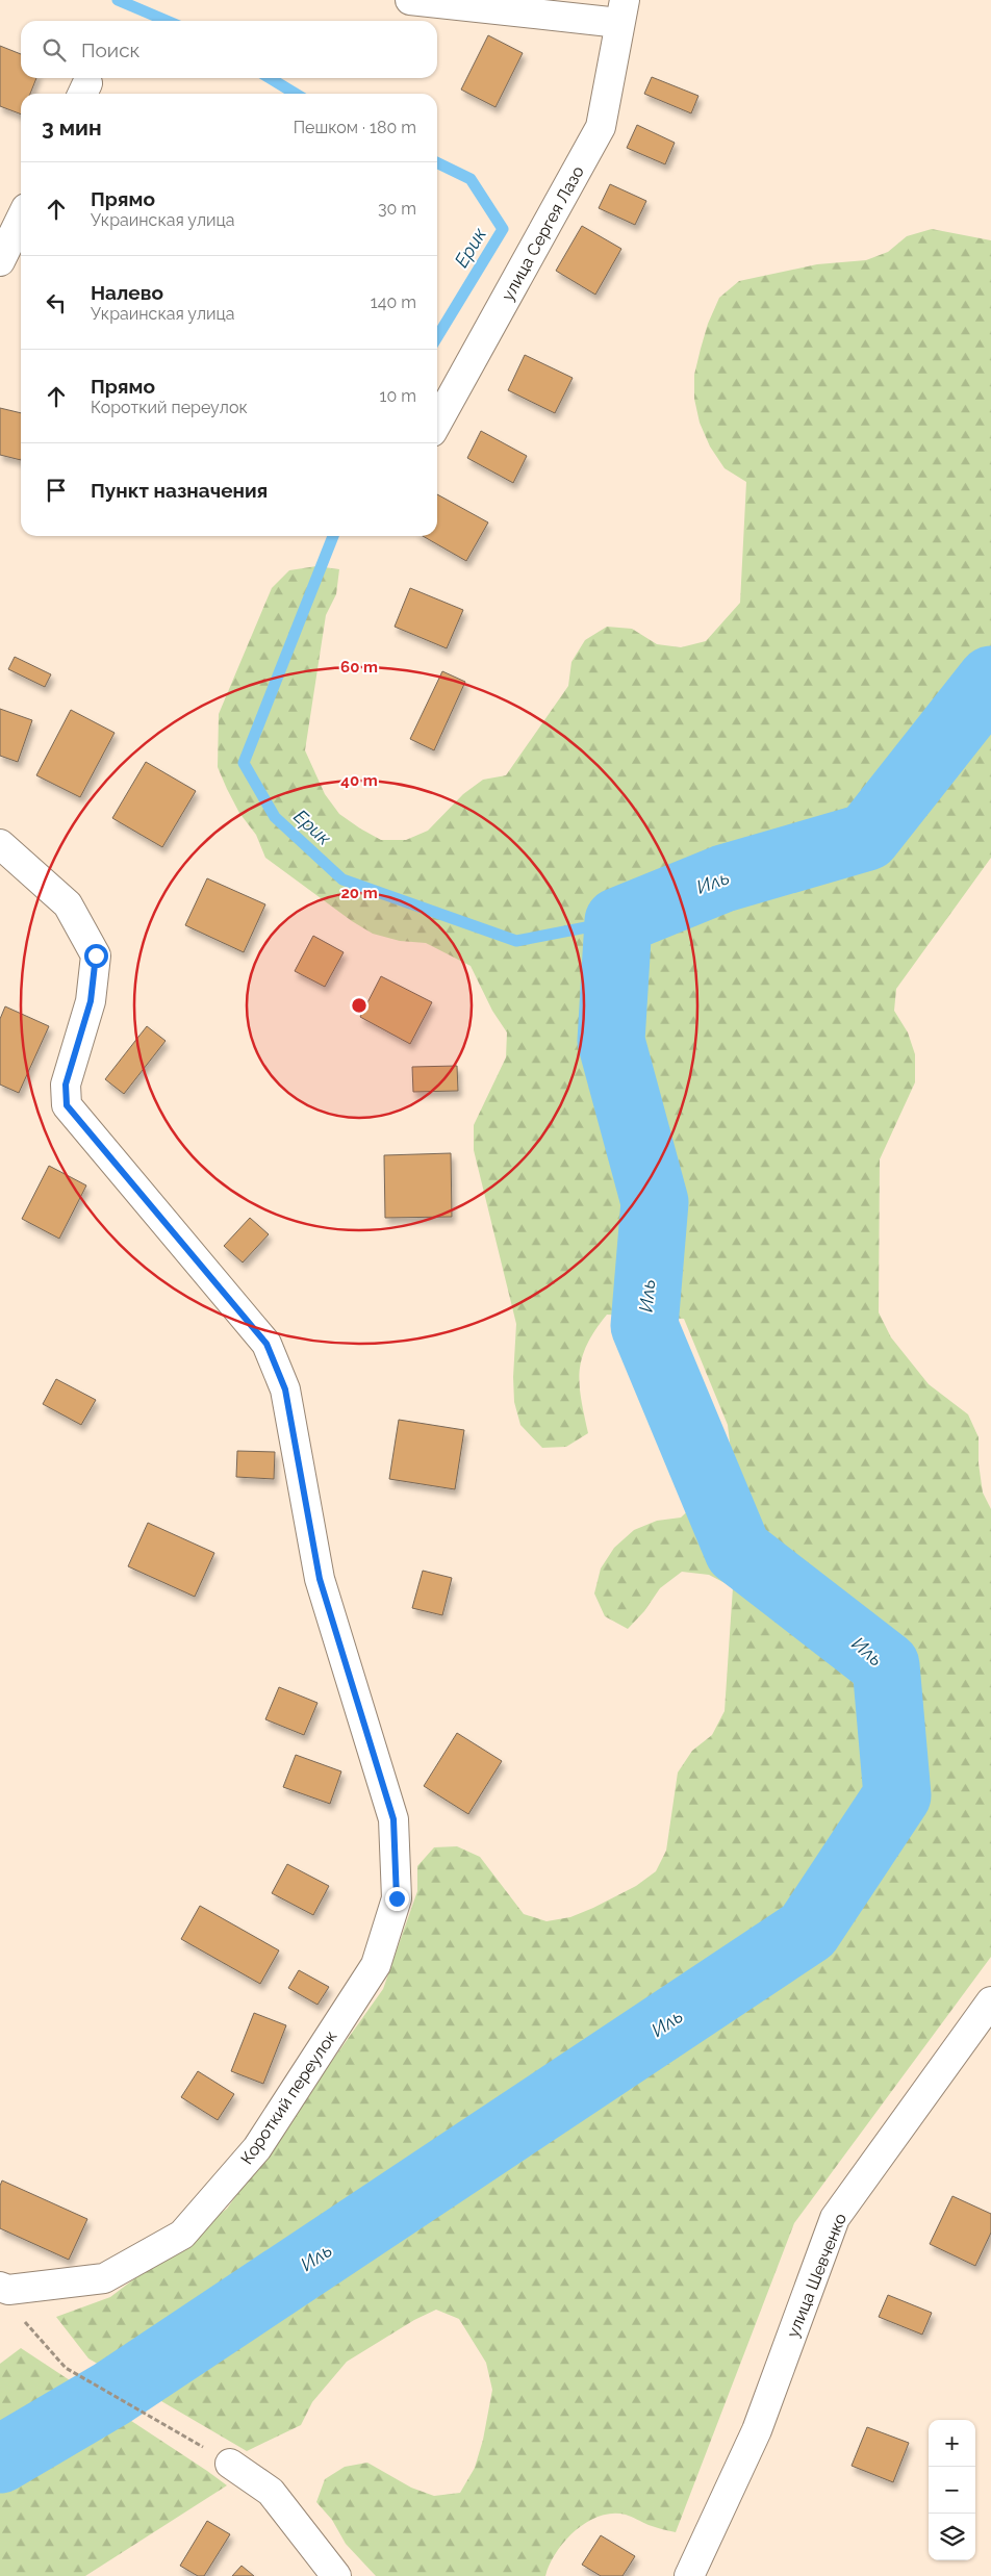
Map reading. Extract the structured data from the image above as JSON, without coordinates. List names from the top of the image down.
{
  "streets": {
    "street": ["улица Сергея Лазо", "Короткий переулок", "улица Шевченко"]
  },
  "water": ["Ерик", "Иль"],
  "page": {
    "search": "Поиск",
    "heading": ["3 мин", "Пешком · 180 m"],
    "list": [
      ["Прямо", "Украинская улица", "30 m"],
      ["Налево", "Украинская улица", "140 m"],
      ["Прямо", "Короткий переулок", "10 m"],
      "Пункт назначения"
    ],
    "map_buttons": ["+", "−"]
  },
  "rings": ["60 m", "40 m", "20 m"]
}
